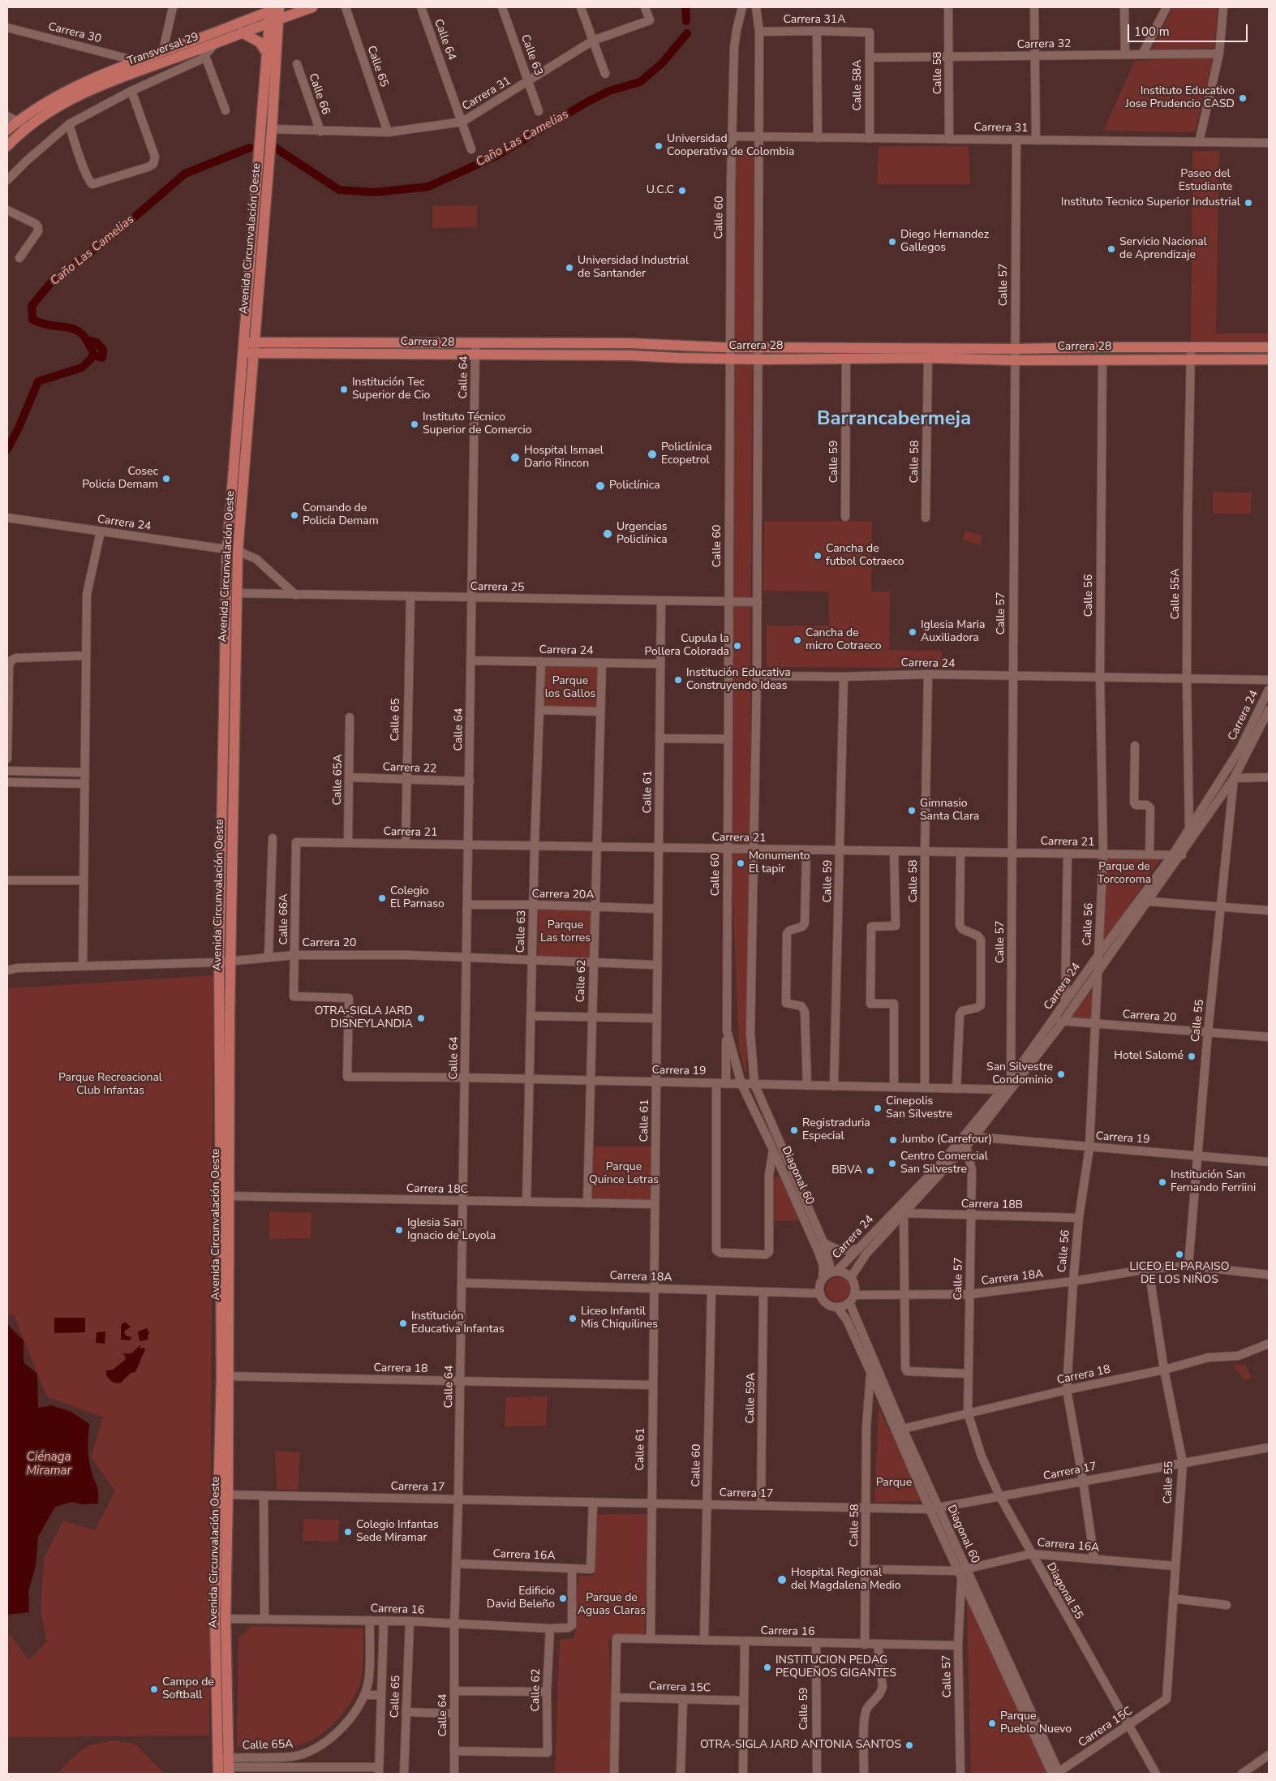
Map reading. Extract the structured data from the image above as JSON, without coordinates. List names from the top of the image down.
{
  "streets": {
    "main road": ["Transversal 29", "Avenida Circunvalación Oeste", "Carrera 28"],
    "street": [
      "Carrera 31A",
      "Carrera 30",
      "Calle 64",
      "Carrera 32",
      "Calle 63",
      "Calle 65",
      "Calle 58",
      "Calle 58A",
      "Calle 66",
      "Carrera 31",
      "Calle 60",
      "Calle 57",
      "Calle 59",
      "Carrera 24",
      "Carrera 25",
      "Calle 55A",
      "Calle 56",
      "Carrera 22",
      "Calle 65A",
      "Calle 61",
      "Carrera 21",
      "Carrera 20A",
      "Calle 66A",
      "Carrera 20",
      "Calle 62",
      "Calle 55",
      "Carrera 19",
      "Diagonal 60",
      "Carrera 18C",
      "Carrera 18B",
      "Carrera 18A",
      "Carrera 18",
      "Calle 59A",
      "Carrera 17",
      "Carrera 16A",
      "Diagonal 55",
      "Carrera 16",
      "Carrera 15C"
    ]
  },
  "crossings": [
    ["Carrera 31A", "Calle 58A"],
    ["Carrera 30", "Transversal 29"],
    ["Calle 64", "Carrera 31"],
    ["Calle 64", "Carrera 28"],
    ["Calle 64", "Carrera 24"],
    ["Calle 64", "Carrera 25"],
    ["Calle 64", "Carrera 22"],
    ["Calle 64", "Carrera 21"],
    ["Calle 64", "Carrera 20A"],
    ["Calle 64", "Carrera 20"],
    ["Calle 64", "Calle 62"],
    ["Calle 64", "Carrera 19"],
    ["Calle 64", "Carrera 18C"],
    ["Calle 64", "Carrera 18A"],
    ["Calle 64", "Carrera 18"],
    ["Calle 64", "Carrera 17"],
    ["Calle 64", "Carrera 16A"],
    ["Calle 64", "Carrera 16"],
    ["Carrera 32", "Calle 58"],
    ["Carrera 32", "Calle 58A"],
    ["Transversal 29", "Avenida Circunvalación Oeste"],
    ["Calle 63", "Carrera 31"],
    ["Calle 63", "Carrera 24"],
    ["Calle 63", "Carrera 21"],
    ["Calle 63", "Carrera 20A"],
    ["Calle 63", "Carrera 20"],
    ["Calle 63", "Carrera 19"],
    ["Calle 63", "Carrera 18C"],
    ["Calle 65", "Carrera 31"],
    ["Calle 65", "Carrera 25"],
    ["Calle 65", "Carrera 22"],
    ["Calle 65", "Carrera 21"],
    ["Calle 65", "Carrera 16"],
    ["Calle 58", "Carrera 31"],
    ["Calle 58", "Carrera 28"],
    ["Calle 58", "Carrera 24"],
    ["Calle 58", "Carrera 21"],
    ["Calle 58", "Carrera 19"],
    ["Calle 58", "Diagonal 60"],
    ["Calle 58", "Carrera 17"],
    ["Calle 58", "Carrera 16A"],
    ["Calle 58", "Carrera 16"],
    ["Calle 58A", "Carrera 31"],
    ["Calle 66", "Carrera 31"],
    ["Carrera 31", "Calle 60"],
    ["Carrera 31", "Avenida Circunvalación Oeste"],
    ["Carrera 31", "Calle 57"],
    ["Calle 60", "Carrera 28"],
    ["Calle 60", "Carrera 25"],
    ["Calle 60", "Carrera 21"],
    ["Calle 60", "Carrera 19"],
    ["Calle 60", "Diagonal 60"],
    ["Calle 60", "Carrera 18A"],
    ["Calle 60", "Carrera 17"],
    ["Calle 60", "Carrera 16"],
    ["Avenida Circunvalación Oeste", "Carrera 28"],
    ["Avenida Circunvalación Oeste", "Carrera 24"],
    ["Avenida Circunvalación Oeste", "Carrera 25"],
    ["Avenida Circunvalación Oeste", "Calle 65A"],
    ["Avenida Circunvalación Oeste", "Carrera 20"],
    ["Avenida Circunvalación Oeste", "Carrera 18C"],
    ["Avenida Circunvalación Oeste", "Carrera 18"],
    ["Avenida Circunvalación Oeste", "Carrera 17"],
    ["Avenida Circunvalación Oeste", "Carrera 16"],
    ["Calle 57", "Carrera 28"],
    ["Calle 57", "Carrera 24"],
    ["Calle 57", "Carrera 21"],
    ["Calle 57", "Carrera 19"],
    ["Calle 57", "Diagonal 60"],
    ["Calle 57", "Carrera 18B"],
    ["Calle 57", "Carrera 18A"],
    ["Calle 57", "Carrera 18"],
    ["Calle 57", "Carrera 16A"],
    ["Calle 57", "Diagonal 55"],
    ["Calle 57", "Carrera 16"],
    ["Carrera 28", "Calle 59"],
    ["Carrera 28", "Calle 55A"],
    ["Carrera 28", "Calle 56"],
    ["Calle 59", "Carrera 24"],
    ["Calle 59", "Carrera 21"],
    ["Calle 59", "Carrera 19"],
    ["Calle 59", "Carrera 16"],
    ["Carrera 24", "Carrera 25"],
    ["Carrera 24", "Calle 55A"],
    ["Carrera 24", "Calle 56"],
    ["Carrera 24", "Calle 61"],
    ["Carrera 24", "Carrera 21"],
    ["Carrera 24", "Carrera 20"],
    ["Carrera 24", "Calle 62"],
    ["Carrera 24", "Calle 55"],
    ["Carrera 24", "Carrera 19"],
    ["Carrera 24", "Diagonal 60"],
    ["Carrera 24", "Carrera 18B"],
    ["Carrera 24", "Carrera 18A"],
    ["Carrera 25", "Calle 61"],
    ["Calle 56", "Carrera 21"],
    ["Calle 56", "Carrera 20"],
    ["Calle 56", "Carrera 19"],
    ["Calle 56", "Carrera 18B"],
    ["Calle 56", "Carrera 18A"],
    ["Calle 56", "Carrera 18"],
    ["Calle 56", "Carrera 17"],
    ["Calle 56", "Carrera 16A"],
    ["Carrera 22", "Calle 65A"],
    ["Calle 65A", "Carrera 21"],
    ["Calle 65A", "Carrera 16"],
    ["Calle 61", "Carrera 21"],
    ["Calle 61", "Carrera 20A"],
    ["Calle 61", "Carrera 19"],
    ["Calle 61", "Carrera 18C"],
    ["Calle 61", "Carrera 18A"],
    ["Calle 61", "Carrera 18"],
    ["Calle 61", "Carrera 17"],
    ["Calle 61", "Carrera 16"],
    ["Carrera 21", "Calle 66A"],
    ["Carrera 21", "Calle 62"],
    ["Carrera 20A", "Calle 62"],
    ["Calle 66A", "Carrera 20"],
    ["Calle 66A", "Carrera 19"],
    ["Carrera 20", "Calle 62"],
    ["Carrera 20", "Calle 55"],
    ["Calle 62", "Carrera 19"],
    ["Calle 62", "Carrera 18C"],
    ["Calle 62", "Carrera 16"],
    ["Calle 55", "Carrera 19"],
    ["Calle 55", "Carrera 18A"],
    ["Calle 55", "Carrera 18"],
    ["Calle 55", "Carrera 17"],
    ["Calle 55", "Carrera 16A"],
    ["Calle 55", "Carrera 15C"],
    ["Carrera 19", "Diagonal 60"],
    ["Diagonal 60", "Carrera 18A"],
    ["Diagonal 60", "Carrera 18"],
    ["Diagonal 60", "Carrera 17"],
    ["Diagonal 60", "Carrera 16A"],
    ["Diagonal 60", "Carrera 15C"],
    ["Carrera 18A", "Calle 59A"],
    ["Carrera 18", "Diagonal 55"],
    ["Calle 59A", "Carrera 17"],
    ["Carrera 17", "Carrera 16A"],
    ["Carrera 17", "Diagonal 55"],
    ["Carrera 16A", "Diagonal 55"],
    ["Carrera 16A", "Carrera 16"],
    ["Diagonal 55", "Carrera 15C"],
    ["Carrera 16", "Carrera 15C"]
  ],
  "districts": ["Barrancabermeja"],
  "water": ["Caño Las Camelias", "Ciénaga Miramar"],
  "parks": [
    "Paseo del Estudiante",
    "Parque los Gallos",
    "Parque de Torcoroma",
    "Parque Las torres",
    "Parque Recreacional Club Infantas",
    "Parque Quince Letras",
    "Parque",
    "Parque de Aguas Claras"
  ],
  "places": [
    "Instituto Educativo Jose Prudencio CASD",
    "Universidad Cooperativa de Colombia",
    "U.C.C",
    "Instituto Tecnico Superior Industrial",
    "Diego Hernandez Gallegos",
    "Servicio Nacional de Aprendizaje",
    "Universidad Industrial de Santander",
    "Institución Tec Superior de Cio",
    "Instituto Técnico Superior de Comercio",
    "Policlínica Ecopetrol",
    "Hospital Ismael Dario Rincon",
    "Cosec Policía Demam",
    "Policlínica",
    "Comando de Policía Demam",
    "Urgencias Policlínica",
    "Cancha de futbol Cotraeco",
    "Iglesia Maria Auxiliadora",
    "Cancha de micro Cotraeco",
    "Cupula la Pollera Colorada",
    "Institución Educativa Construyendo Ideas",
    "Gimnasio Santa Clara",
    "Monumento El tapir",
    "Colegio El Parnaso",
    "OTRA-SIGLA JARD DISNEYLANDIA",
    "Hotel Salomé",
    "San Silvestre Condominio",
    "Cinepolis San Silvestre",
    "Registraduria Especial",
    "Jumbo (Carrefour)",
    "Centro Comercial San Silvestre",
    "BBVA",
    "Institución San Fernando Ferriini",
    "Iglesia San Ignacio de Loyola",
    "LICEO EL PARAISO DE LOS NIÑOS",
    "Liceo Infantil Mis Chiquilines",
    "Institución Educativa Infantas",
    "Colegio Infantas Sede Miramar",
    "Hospital Regional del Magdalena Medio",
    "Edificio David Beleño",
    "INSTITUCION PEDAG PEQUEÑOS GIGANTES",
    "Campo de Softball",
    "Parque Pueblo Nuevo",
    "OTRA-SIGLA JARD ANTONIA SANTOS"
  ],
  "scale_bar": "100 m"
}
